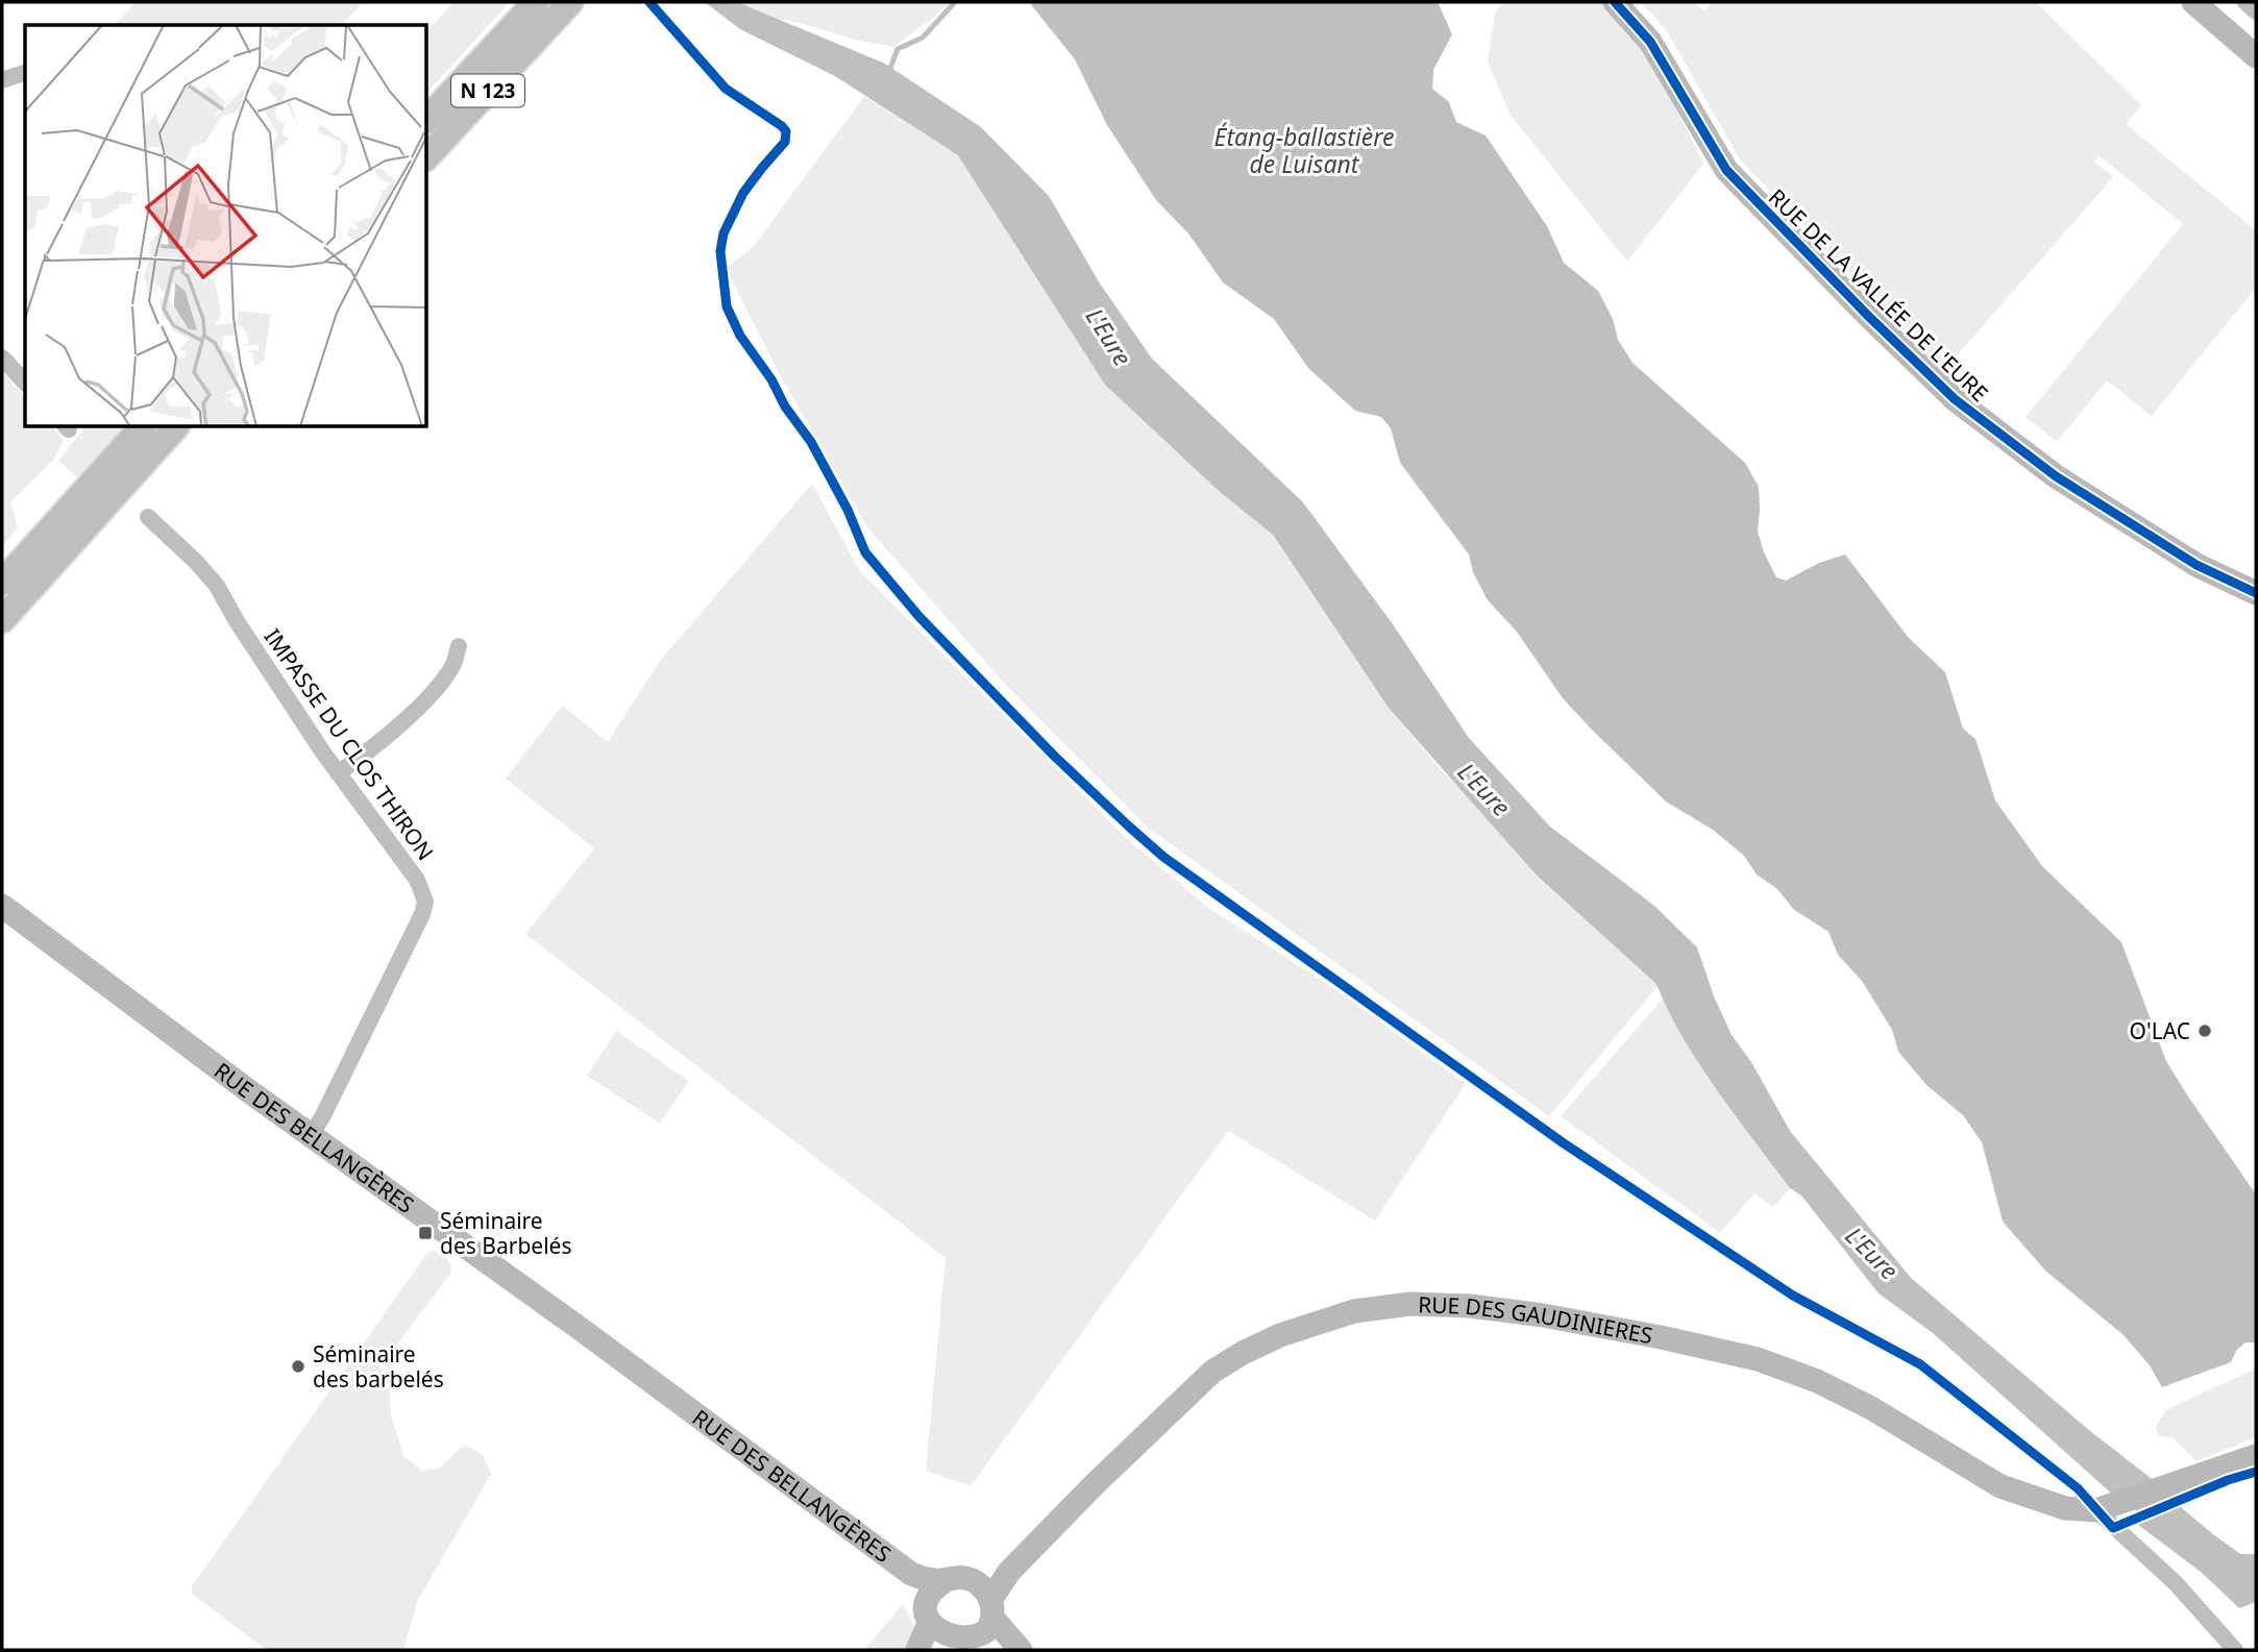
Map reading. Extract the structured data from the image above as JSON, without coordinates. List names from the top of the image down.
{
  "streets": {
    "main road": ["N 123"],
    "street": [
      "RUE DE LA VALLÉE DE L'EURE",
      "IMPASSE DU CLOS THIRON",
      "RUE DES BELLANGÈRES",
      "RUE DES GAUDINIERES"
    ]
  },
  "crossings": [
    ["IMPASSE DU CLOS THIRON", "RUE DES BELLANGÈRES"]
  ],
  "water": ["Étang-ballastière de Luisant", "L'Eure"],
  "places": {
    "other": ["O'LAC", "Séminaire des barbelés"],
    "transit": ["Séminaire des Barbelés"]
  }
}
